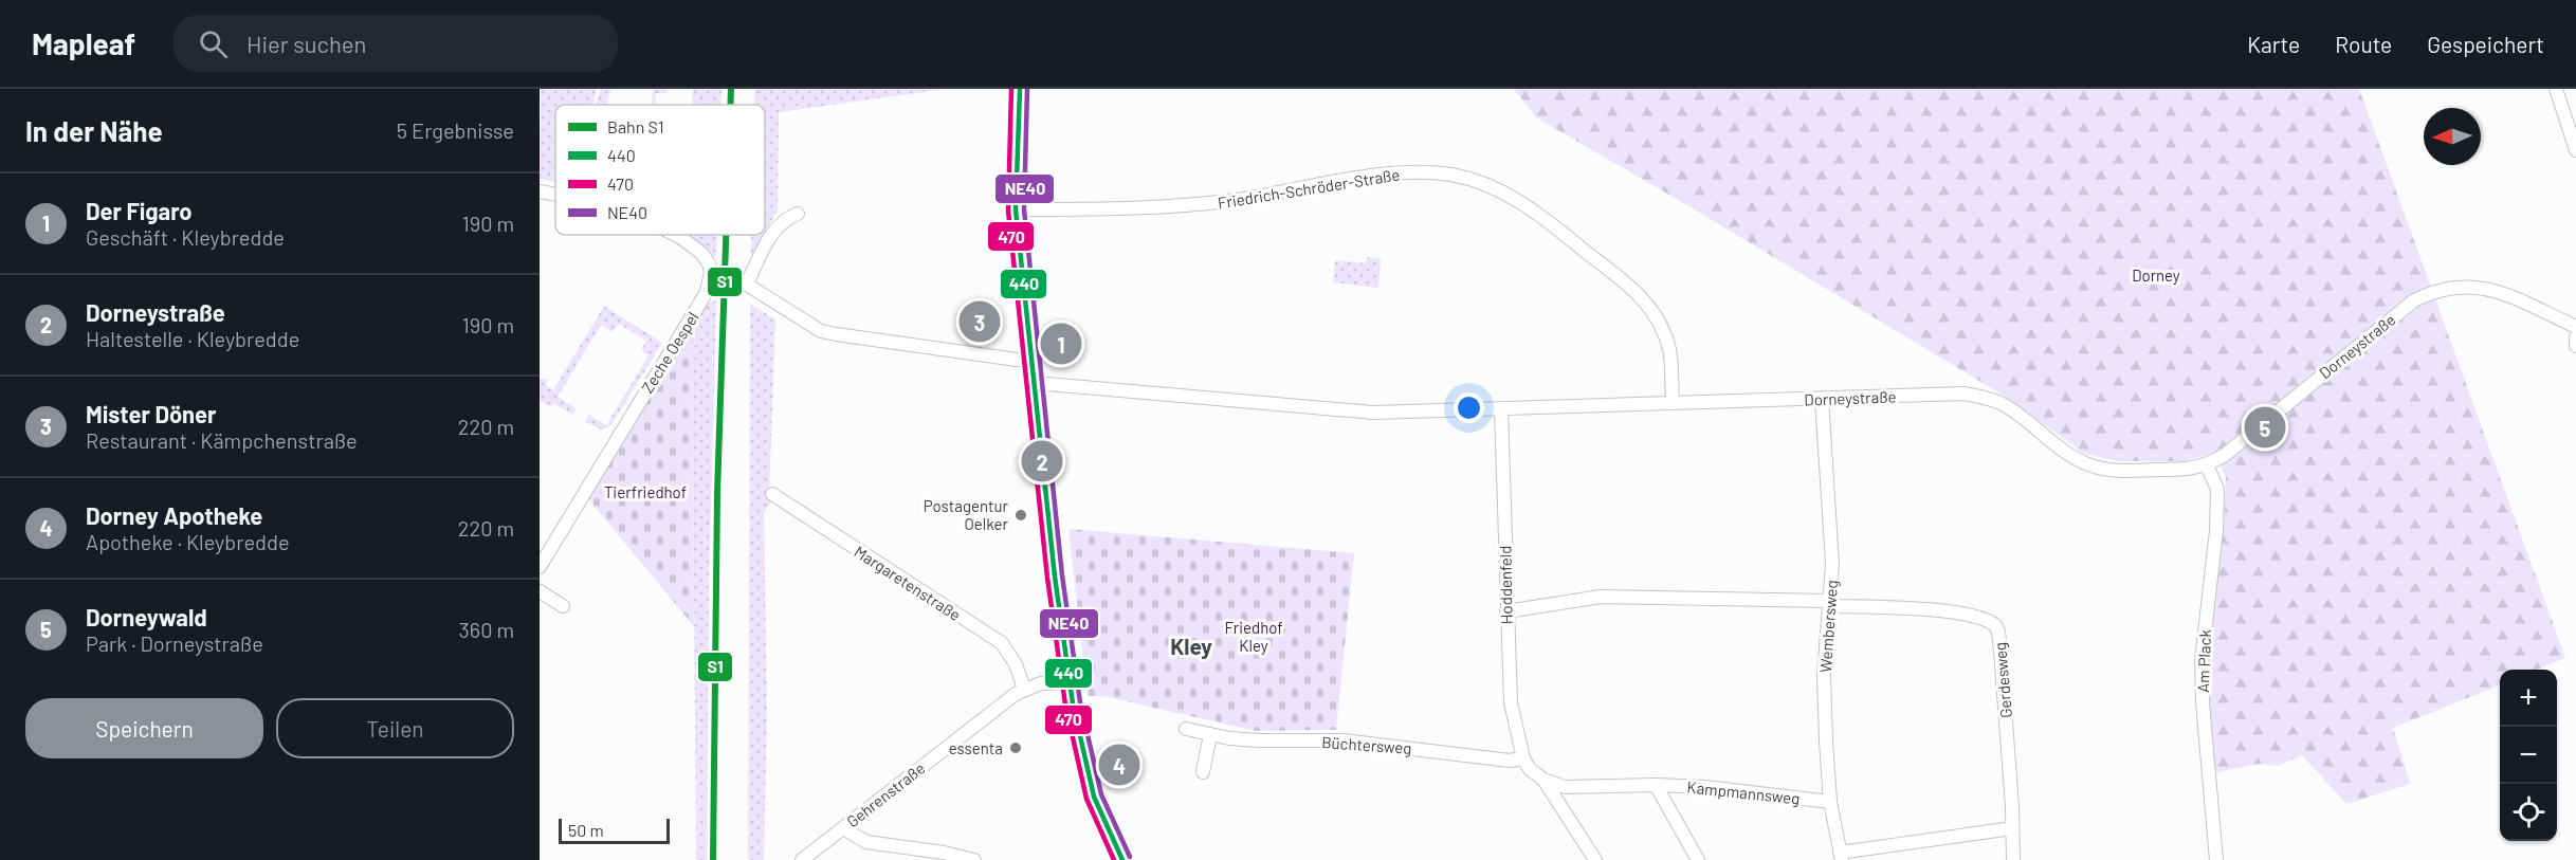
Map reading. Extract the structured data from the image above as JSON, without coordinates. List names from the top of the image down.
{
  "streets": {
    "street": [
      "Friedrich-Schröder-Straße",
      "Dorneystraße",
      "Zeche Oespel",
      "Margaretenstraße",
      "Hoddenfeld",
      "Wembersweg",
      "Am Plack",
      "Gerdesweg",
      "Büchtersweg",
      "Kampmannsweg",
      "Gehrenstraße"
    ]
  },
  "crossings": [
    ["Friedrich-Schröder-Straße", "Dorneystraße"],
    ["Dorneystraße", "Hoddenfeld"],
    ["Dorneystraße", "Wembersweg"],
    ["Dorneystraße", "Am Plack"],
    ["Margaretenstraße", "Gehrenstraße"],
    ["Hoddenfeld", "Gerdesweg"],
    ["Hoddenfeld", "Büchtersweg"],
    ["Wembersweg", "Gerdesweg"],
    ["Wembersweg", "Kampmannsweg"]
  ],
  "districts": ["Kley"],
  "parks": ["Dorney", "Tierfriedhof", "Friedhof Kley"],
  "places": ["Postagentur Oelker", "essenta"],
  "lines": [
    "rail line S1",
    "transit line 440",
    "transit line 470",
    "transit line NE40"
  ],
  "legend": [
    "Bahn S1",
    "440",
    "470",
    "NE40"
  ],
  "scale_bar": "50 m",
  "north": "left",
  "page": {
    "header": "Mapleaf",
    "search": "Hier suchen",
    "nav": ["Karte", "Route", "Gespeichert"],
    "heading": ["In der Nähe", "5 Ergebnisse"],
    "list": [
      {
        "mark": "1",
        "name": "Der Figaro",
        "note": "Geschäft · Kleybredde",
        "value": "190 m"
      },
      {
        "mark": "2",
        "name": "Dorneystraße",
        "note": "Haltestelle · Kleybredde",
        "value": "190 m"
      },
      {
        "mark": "3",
        "name": "Mister Döner",
        "note": "Restaurant · Kämpchenstraße",
        "value": "220 m"
      },
      {
        "mark": "4",
        "name": "Dorney Apotheke",
        "note": "Apotheke · Kleybredde",
        "value": "220 m"
      },
      {
        "mark": "5",
        "name": "Dorneywald",
        "note": "Park · Dorneystraße",
        "value": "360 m"
      }
    ],
    "pins": [
      "3",
      "1",
      "5",
      "2",
      "4"
    ],
    "map_buttons": ["+", "−"],
    "buttons": ["Speichern", "Teilen"],
    "scale": "50 m"
  }
}
